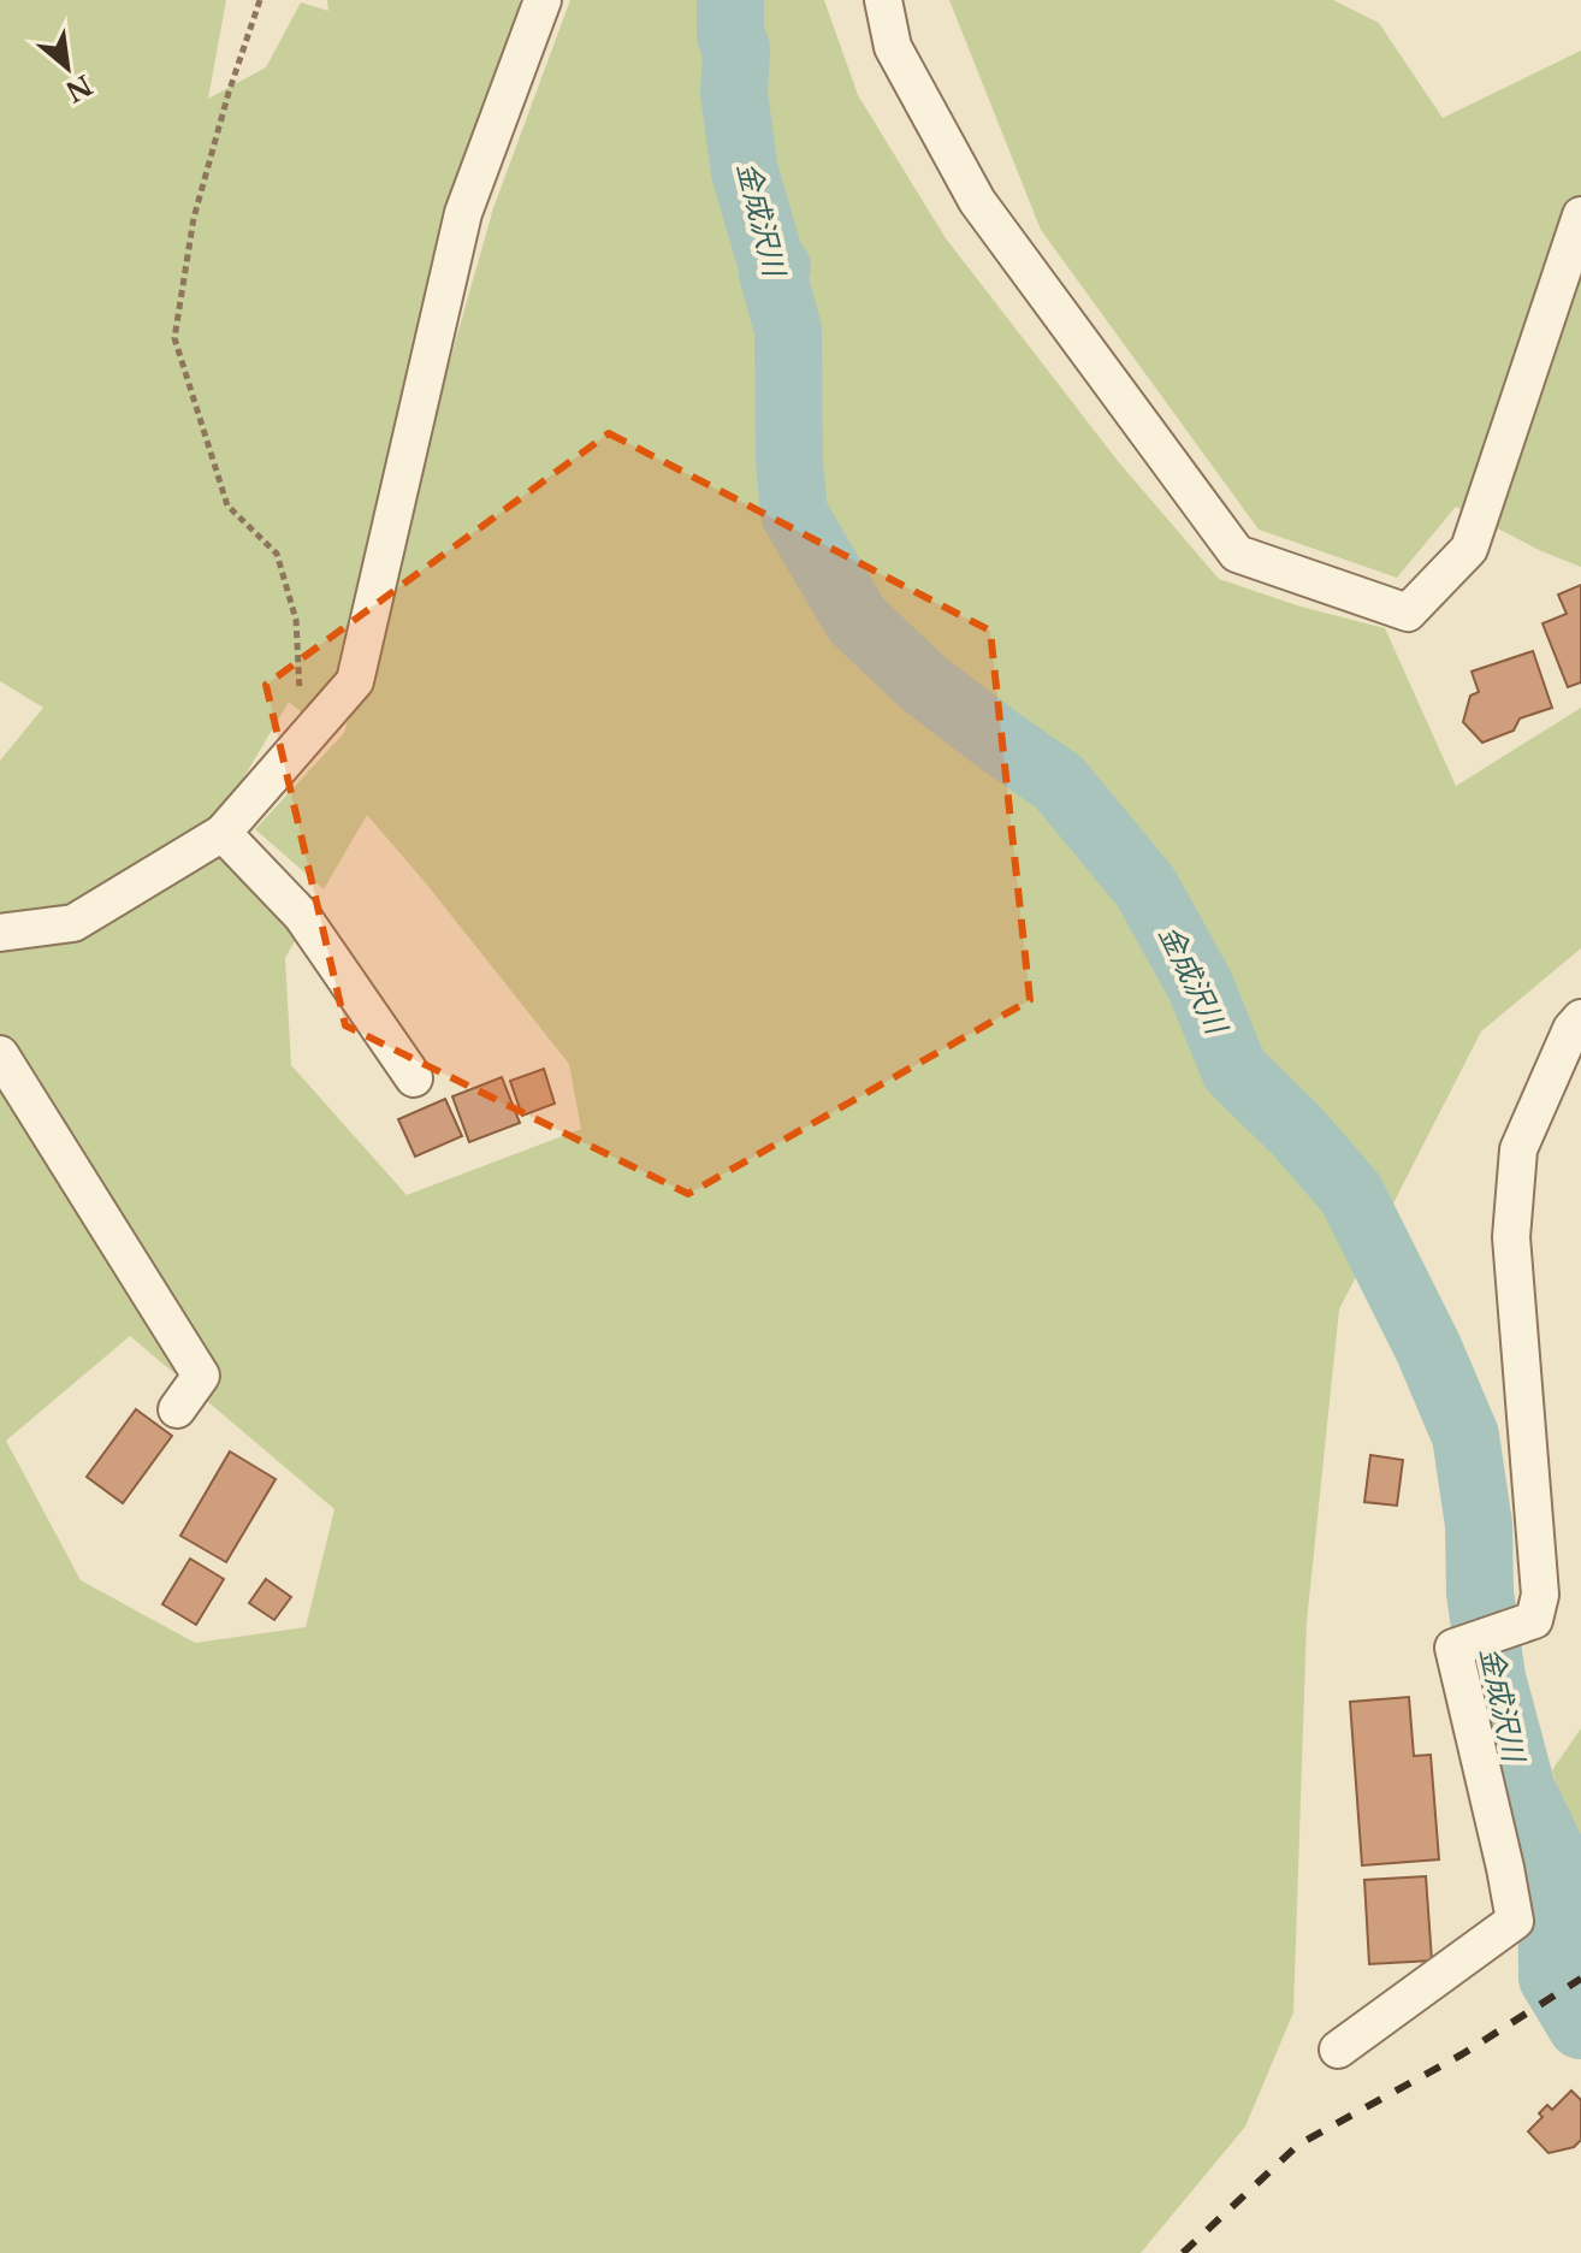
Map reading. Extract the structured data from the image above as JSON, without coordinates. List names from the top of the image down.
{
  "water": ["金成沢川"],
  "north": "bottom right"
}
